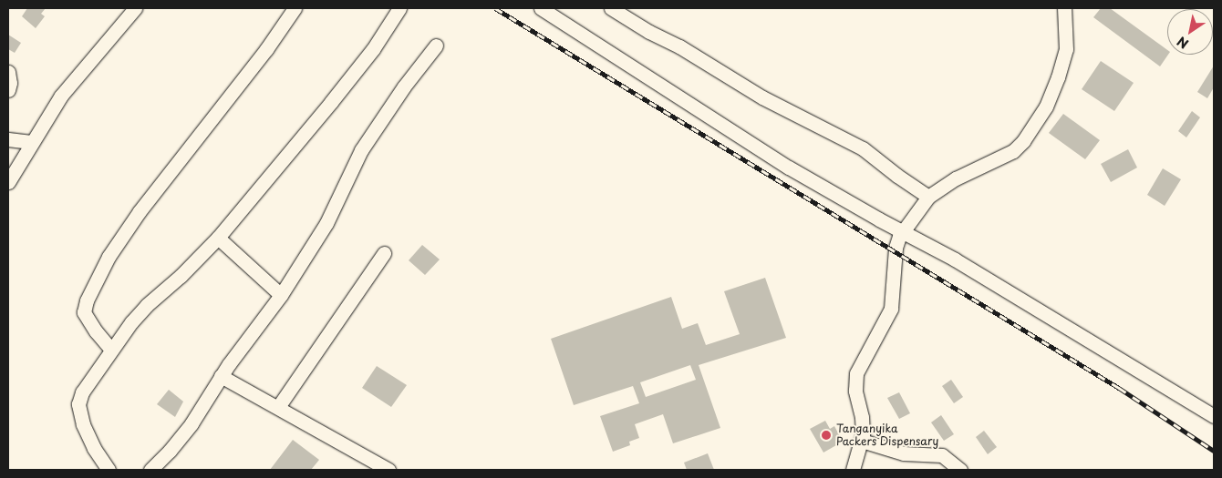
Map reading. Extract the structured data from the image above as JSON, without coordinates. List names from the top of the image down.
{
  "places": ["Tanganyika Packers Dispensary"],
  "north": "bottom left"
}
